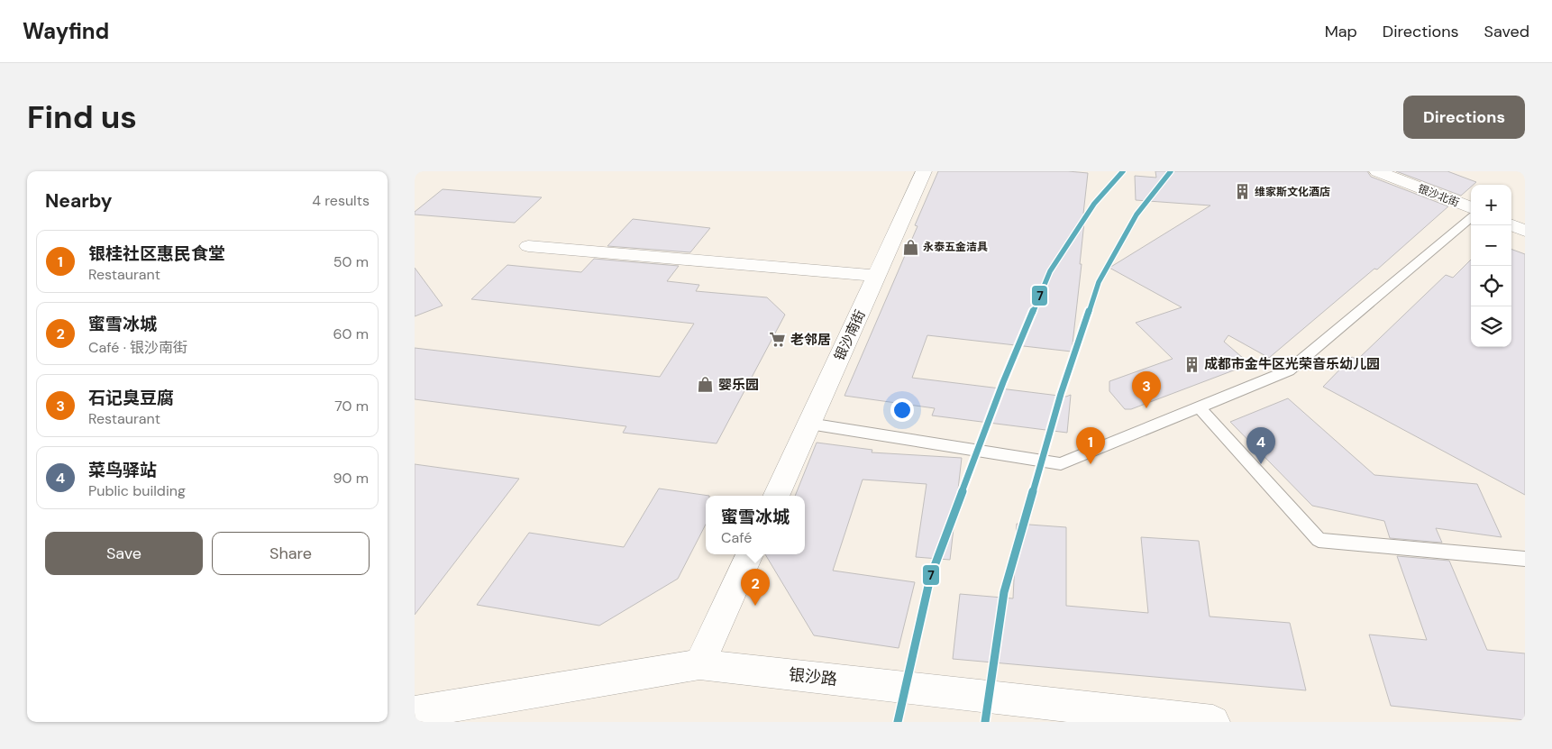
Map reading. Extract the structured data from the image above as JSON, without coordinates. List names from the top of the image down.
{
  "streets": {
    "street": ["银沙北街", "银沙南街", "银沙路"]
  },
  "places": {
    "building": ["维家斯文化酒店", "成都市金牛区光荣音乐幼儿园"],
    "shop": ["永泰五金洁具", "婴乐园"],
    "supermarket": ["老邻居"]
  },
  "lines": ["transit line 7"],
  "page": {
    "header": "Wayfind",
    "nav": ["Map", "Directions", "Saved"],
    "buttons": [
      "Directions",
      ["Save", "Share"]
    ],
    "title": "Find us",
    "heading": ["Nearby", "4 results"],
    "map_buttons": ["+", "−"],
    "list": [
      {
        "mark": "1",
        "name": "银桂社区惠民食堂",
        "note": "Restaurant",
        "value": "50 m"
      },
      {
        "mark": "2",
        "name": "蜜雪冰城",
        "note": "Café · 银沙南街",
        "value": "60 m"
      },
      {
        "mark": "3",
        "name": "石记臭豆腐",
        "note": "Restaurant",
        "value": "70 m"
      },
      {
        "mark": "4",
        "name": "菜鸟驿站",
        "note": "Public building",
        "value": "90 m"
      }
    ],
    "pins": [
      "3",
      "1",
      "4",
      "2"
    ],
    "popup": ["蜜雪冰城", "Café"]
  }
}
